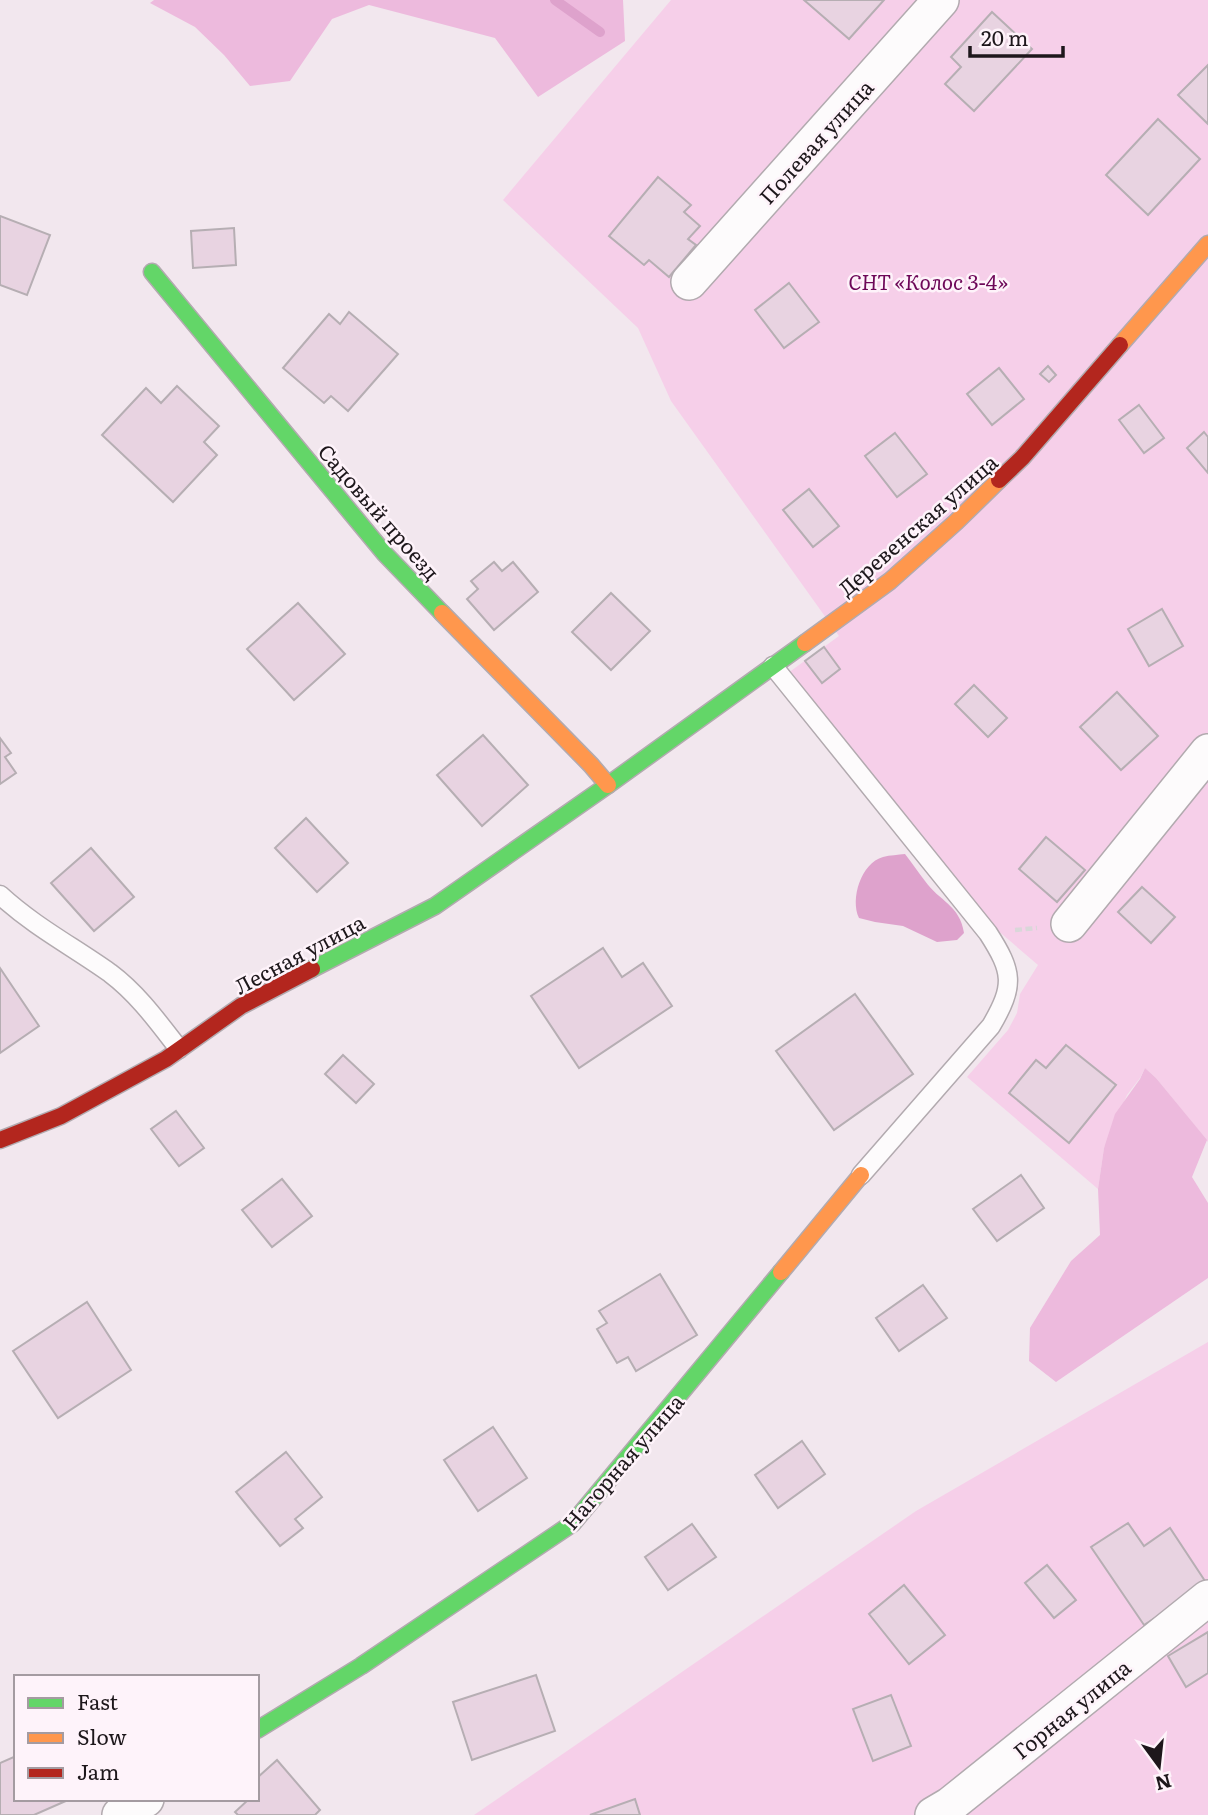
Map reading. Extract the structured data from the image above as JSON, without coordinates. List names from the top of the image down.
{
  "streets": {
    "street": [
      "Полевая улица",
      "Садовый проезд",
      "Деревенская улица",
      "Лесная улица",
      "Нагорная улица",
      "Горная улица"
    ]
  },
  "crossings": [
    ["Садовый проезд", "Деревенская улица"],
    ["Садовый проезд", "Лесная улица"],
    ["Деревенская улица", "Лесная улица"]
  ],
  "parks": ["СНТ «Колос 3-4»"],
  "legend": ["Fast", "Slow", "Jam"],
  "scale_bar": "20 m",
  "north": "bottom"
}
